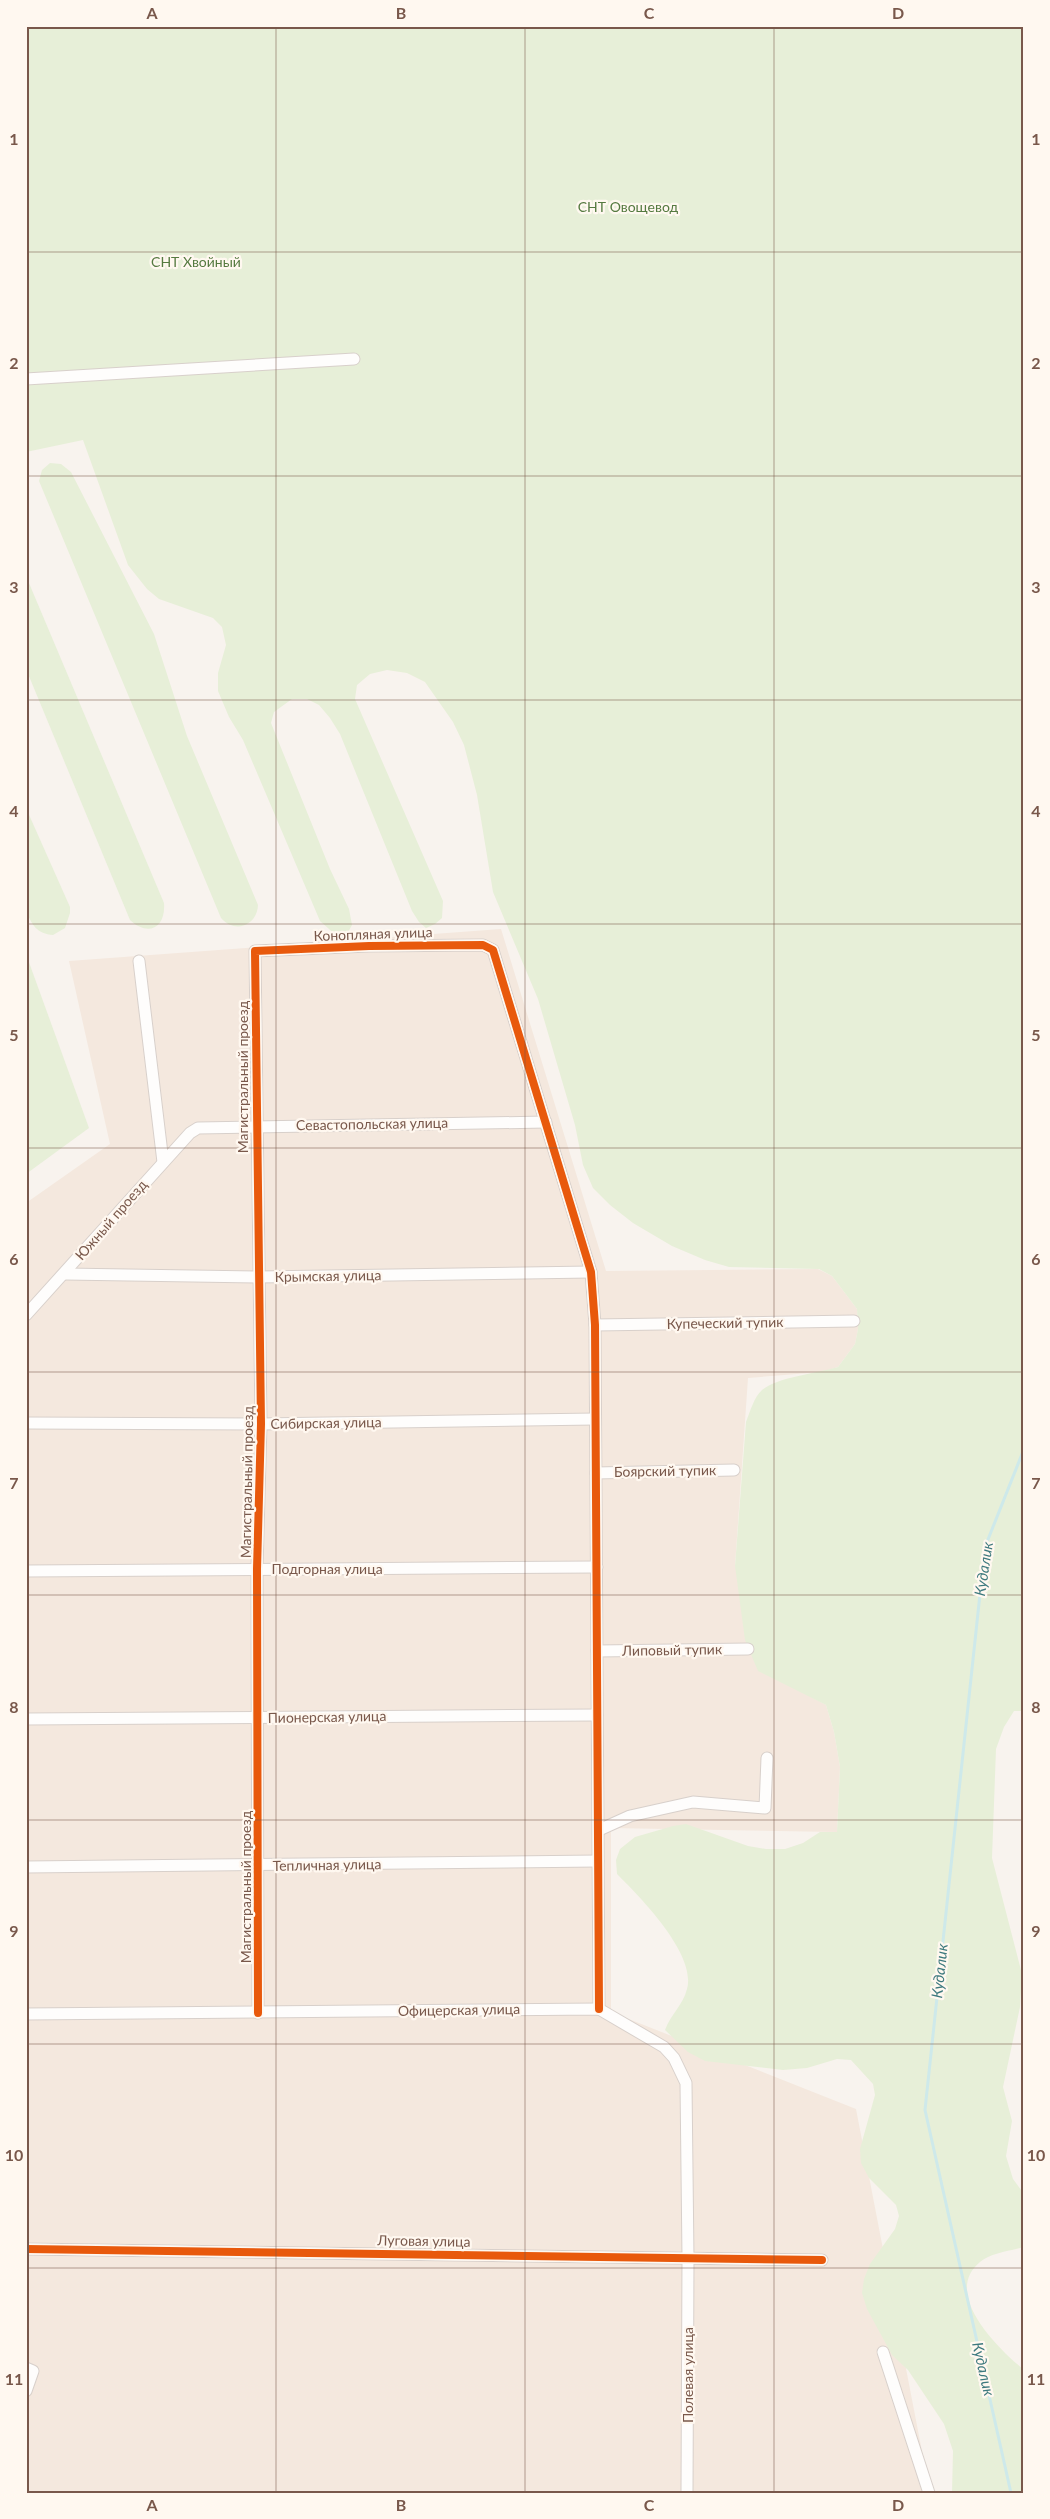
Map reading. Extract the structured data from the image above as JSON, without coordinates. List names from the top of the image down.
{
  "streets": {
    "street": [
      "Конопляная улица",
      "Магистральный проезд",
      "Севастопольская улица",
      "Южный проезд",
      "Крымская улица",
      "Купеческий тупик",
      "Сибирская улица",
      "Боярский тупик",
      "Подгорная улица",
      "Липовый тупик",
      "Пионерская улица",
      "Тепличная улица",
      "Офицерская улица",
      "Луговая улица",
      "Полевая улица"
    ]
  },
  "crossings": [
    ["Конопляная улица", "Магистральный проезд"],
    ["Конопляная улица", "Севастопольская улица"],
    ["Магистральный проезд", "Севастопольская улица"],
    ["Магистральный проезд", "Крымская улица"],
    ["Магистральный проезд", "Сибирская улица"],
    ["Магистральный проезд", "Подгорная улица"],
    ["Магистральный проезд", "Пионерская улица"],
    ["Магистральный проезд", "Тепличная улица"],
    ["Магистральный проезд", "Офицерская улица"],
    ["Севастопольская улица", "Южный проезд"],
    ["Южный проезд", "Крымская улица"],
    ["Луговая улица", "Полевая улица"]
  ],
  "water": ["Кудалик"],
  "parks": ["СНТ Овощевод", "СНТ Хвойный"],
  "grid": {
    "columns": [
      "A",
      "B",
      "C",
      "D"
    ],
    "rows": [
      "1",
      "2",
      "3",
      "4",
      "5",
      "6",
      "7",
      "8",
      "9",
      "10",
      "11"
    ]
  }
}
